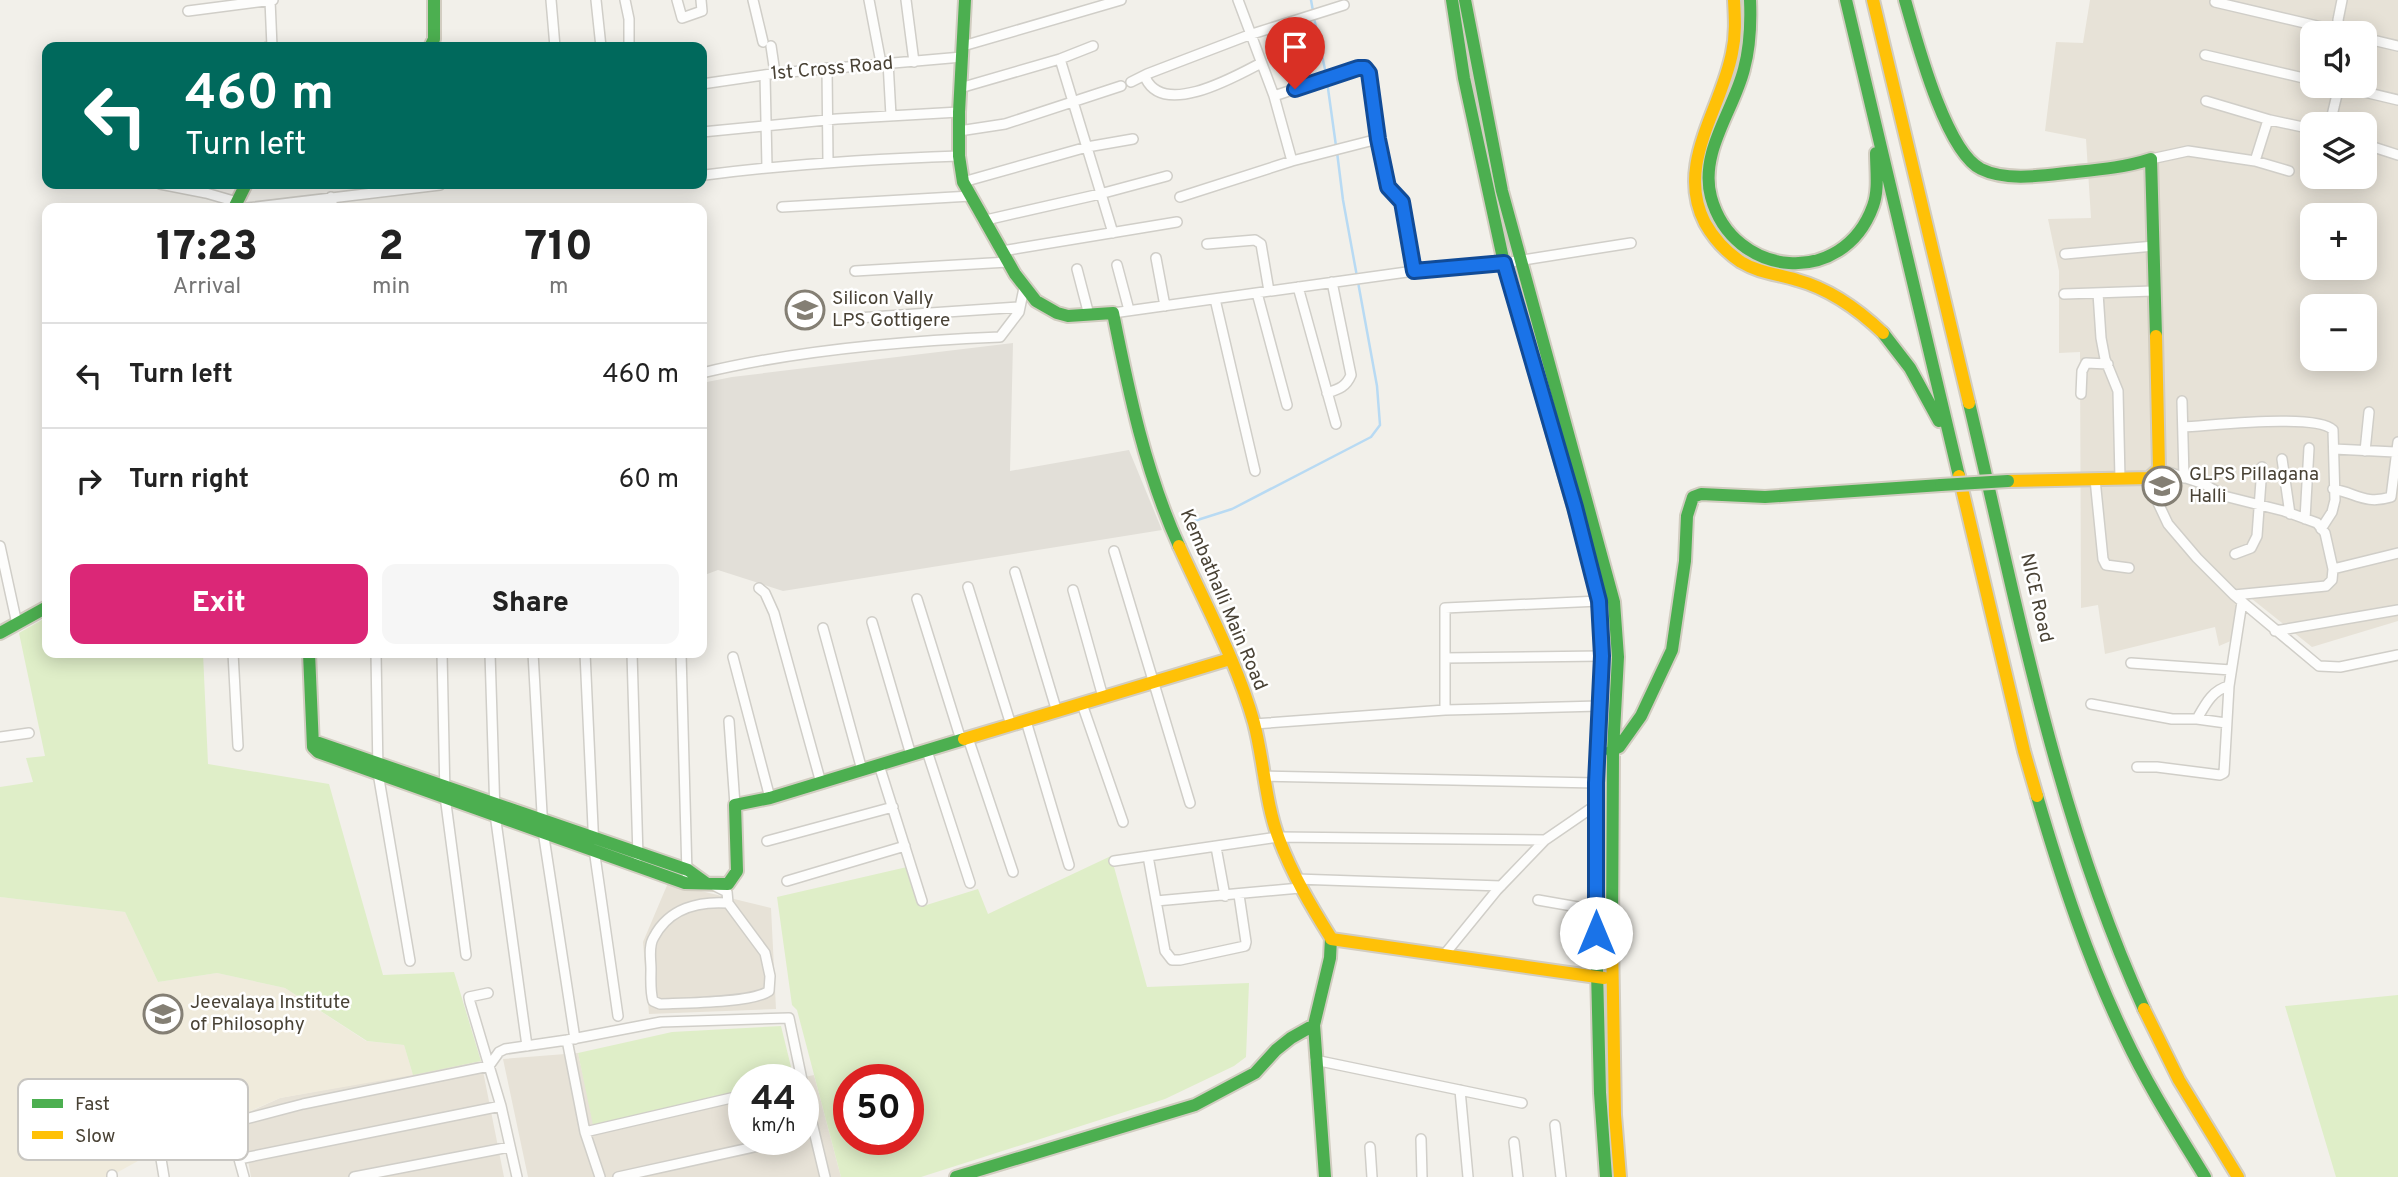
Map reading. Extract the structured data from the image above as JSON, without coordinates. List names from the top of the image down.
{
  "streets": {
    "main road": ["NICE Road", "Kembathalli Main Road"],
    "street": ["1st Cross Road"]
  },
  "places": {
    "school or university": ["Silicon Vally LPS Gottigere", "GLPS Pillagana Halli", "Jeevalaya Institute of Philosophy"]
  },
  "legend": ["Fast", "Slow"],
  "page": {
    "map_buttons": ["+", "−"],
    "turn": ["460 m", "Turn left"],
    "eta": [
      "17:23",
      "Arrival",
      "2",
      "min",
      "710",
      "m"
    ],
    "list": [
      {
        "name": "Turn left",
        "value": "460 m"
      },
      {
        "name": "Turn right",
        "value": "60 m"
      }
    ],
    "buttons": ["Exit", "Share"],
    "speed": "44 km/h",
    "limit": "50"
  }
}
